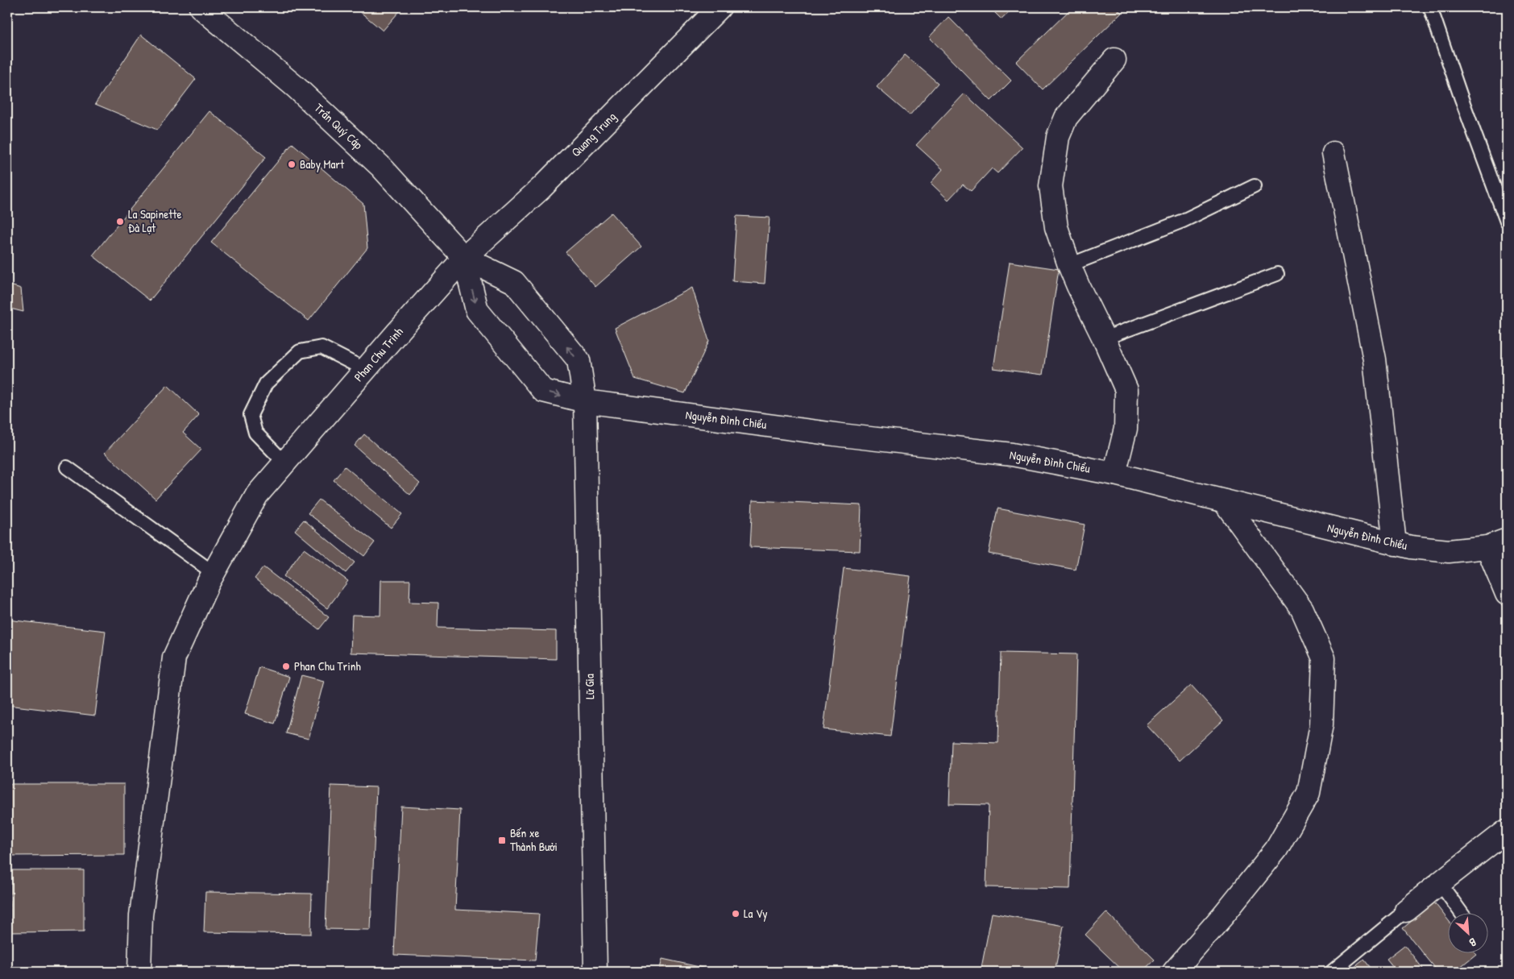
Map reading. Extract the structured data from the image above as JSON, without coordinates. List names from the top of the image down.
{
  "streets": {
    "main road": [
      "Trần Quý Cáp",
      "Quang Trung",
      "Phan Chu Trinh",
      "Nguyễn Đình Chiểu",
      "Lữ Gia"
    ]
  },
  "crossings": [
    ["Trần Quý Cáp", "Quang Trung"],
    ["Trần Quý Cáp", "Phan Chu Trinh"],
    ["Trần Quý Cáp", "Nguyễn Đình Chiểu"],
    ["Trần Quý Cáp", "Lữ Gia"],
    ["Quang Trung", "Phan Chu Trinh"],
    ["Quang Trung", "Nguyễn Đình Chiểu"],
    ["Quang Trung", "Lữ Gia"],
    ["Phan Chu Trinh", "Nguyễn Đình Chiểu"],
    ["Phan Chu Trinh", "Lữ Gia"],
    ["Nguyễn Đình Chiểu", "Lữ Gia"]
  ],
  "places": {
    "other": [
      "Baby Mart",
      "La Sapinette Đà Lạt",
      "Phan Chu Trinh",
      "La Vy"
    ],
    "transit": ["Bến xe Thành Bưởi"]
  },
  "north": "bottom right"
}
